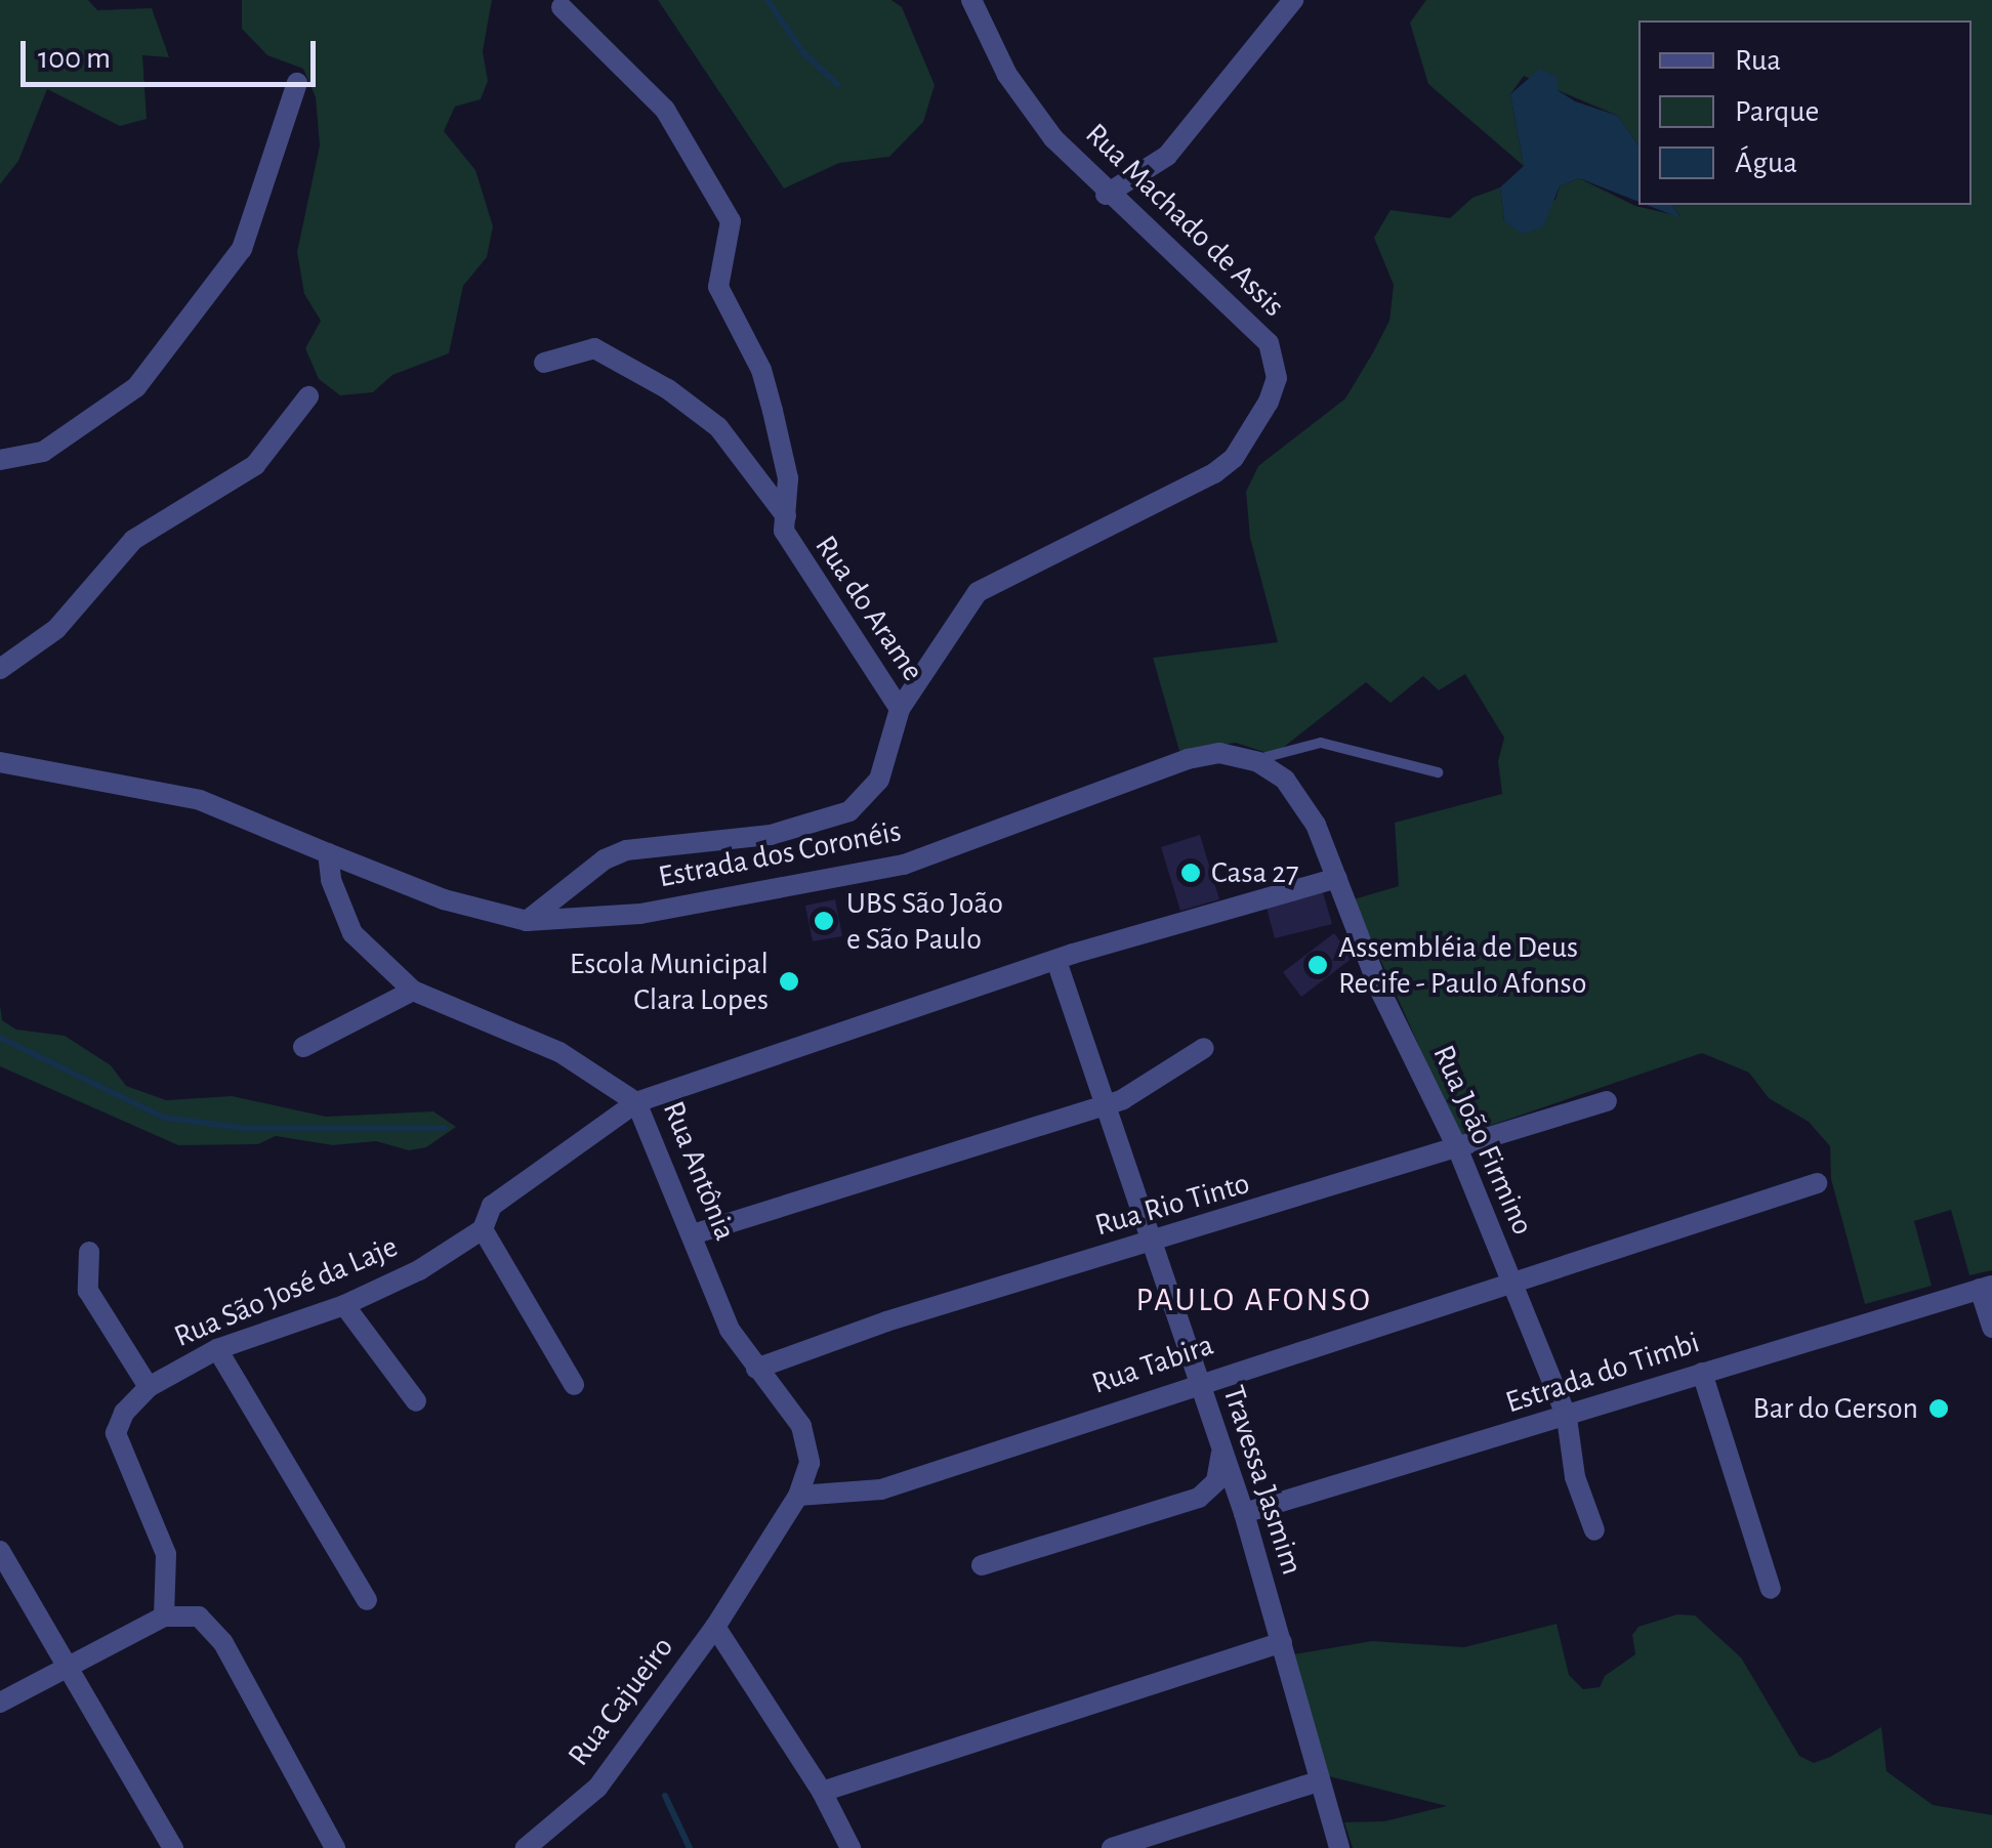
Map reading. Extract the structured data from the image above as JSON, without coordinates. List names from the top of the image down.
{
  "streets": {
    "street": [
      "Rua Machado de Assis",
      "Rua do Arame",
      "Estrada dos Coronéis",
      "Rua João Firmino",
      "Rua Antônia",
      "Rua Rio Tinto",
      "Rua São José da Laje",
      "Rua Tabira",
      "Estrada do Timbi",
      "Travessa Jasmim",
      "Rua Cajueiro"
    ]
  },
  "crossings": [
    ["Rua Machado de Assis", "Rua do Arame"],
    ["Rua Machado de Assis", "Estrada dos Coronéis"],
    ["Estrada dos Coronéis", "Rua João Firmino"],
    ["Estrada dos Coronéis", "Rua Antônia"],
    ["Rua João Firmino", "Rua Rio Tinto"],
    ["Rua João Firmino", "Rua São José da Laje"],
    ["Rua João Firmino", "Rua Tabira"],
    ["Rua João Firmino", "Estrada do Timbi"],
    ["Rua Antônia", "Rua Rio Tinto"],
    ["Rua Antônia", "Rua São José da Laje"],
    ["Rua Antônia", "Rua Tabira"],
    ["Rua Antônia", "Rua Cajueiro"],
    ["Rua Rio Tinto", "Travessa Jasmim"],
    ["Rua São José da Laje", "Travessa Jasmim"],
    ["Rua Tabira", "Travessa Jasmim"],
    ["Estrada do Timbi", "Travessa Jasmim"]
  ],
  "districts": ["PAULO AFONSO"],
  "places": [
    "Casa 27",
    "UBS São João e São Paulo",
    "Assembléia de Deus Recife - Paulo Afonso",
    "Escola Municipal Clara Lopes",
    "Bar do Gerson"
  ],
  "legend": ["Rua", "Parque", "Água"],
  "scale_bar": "100 m"
}
